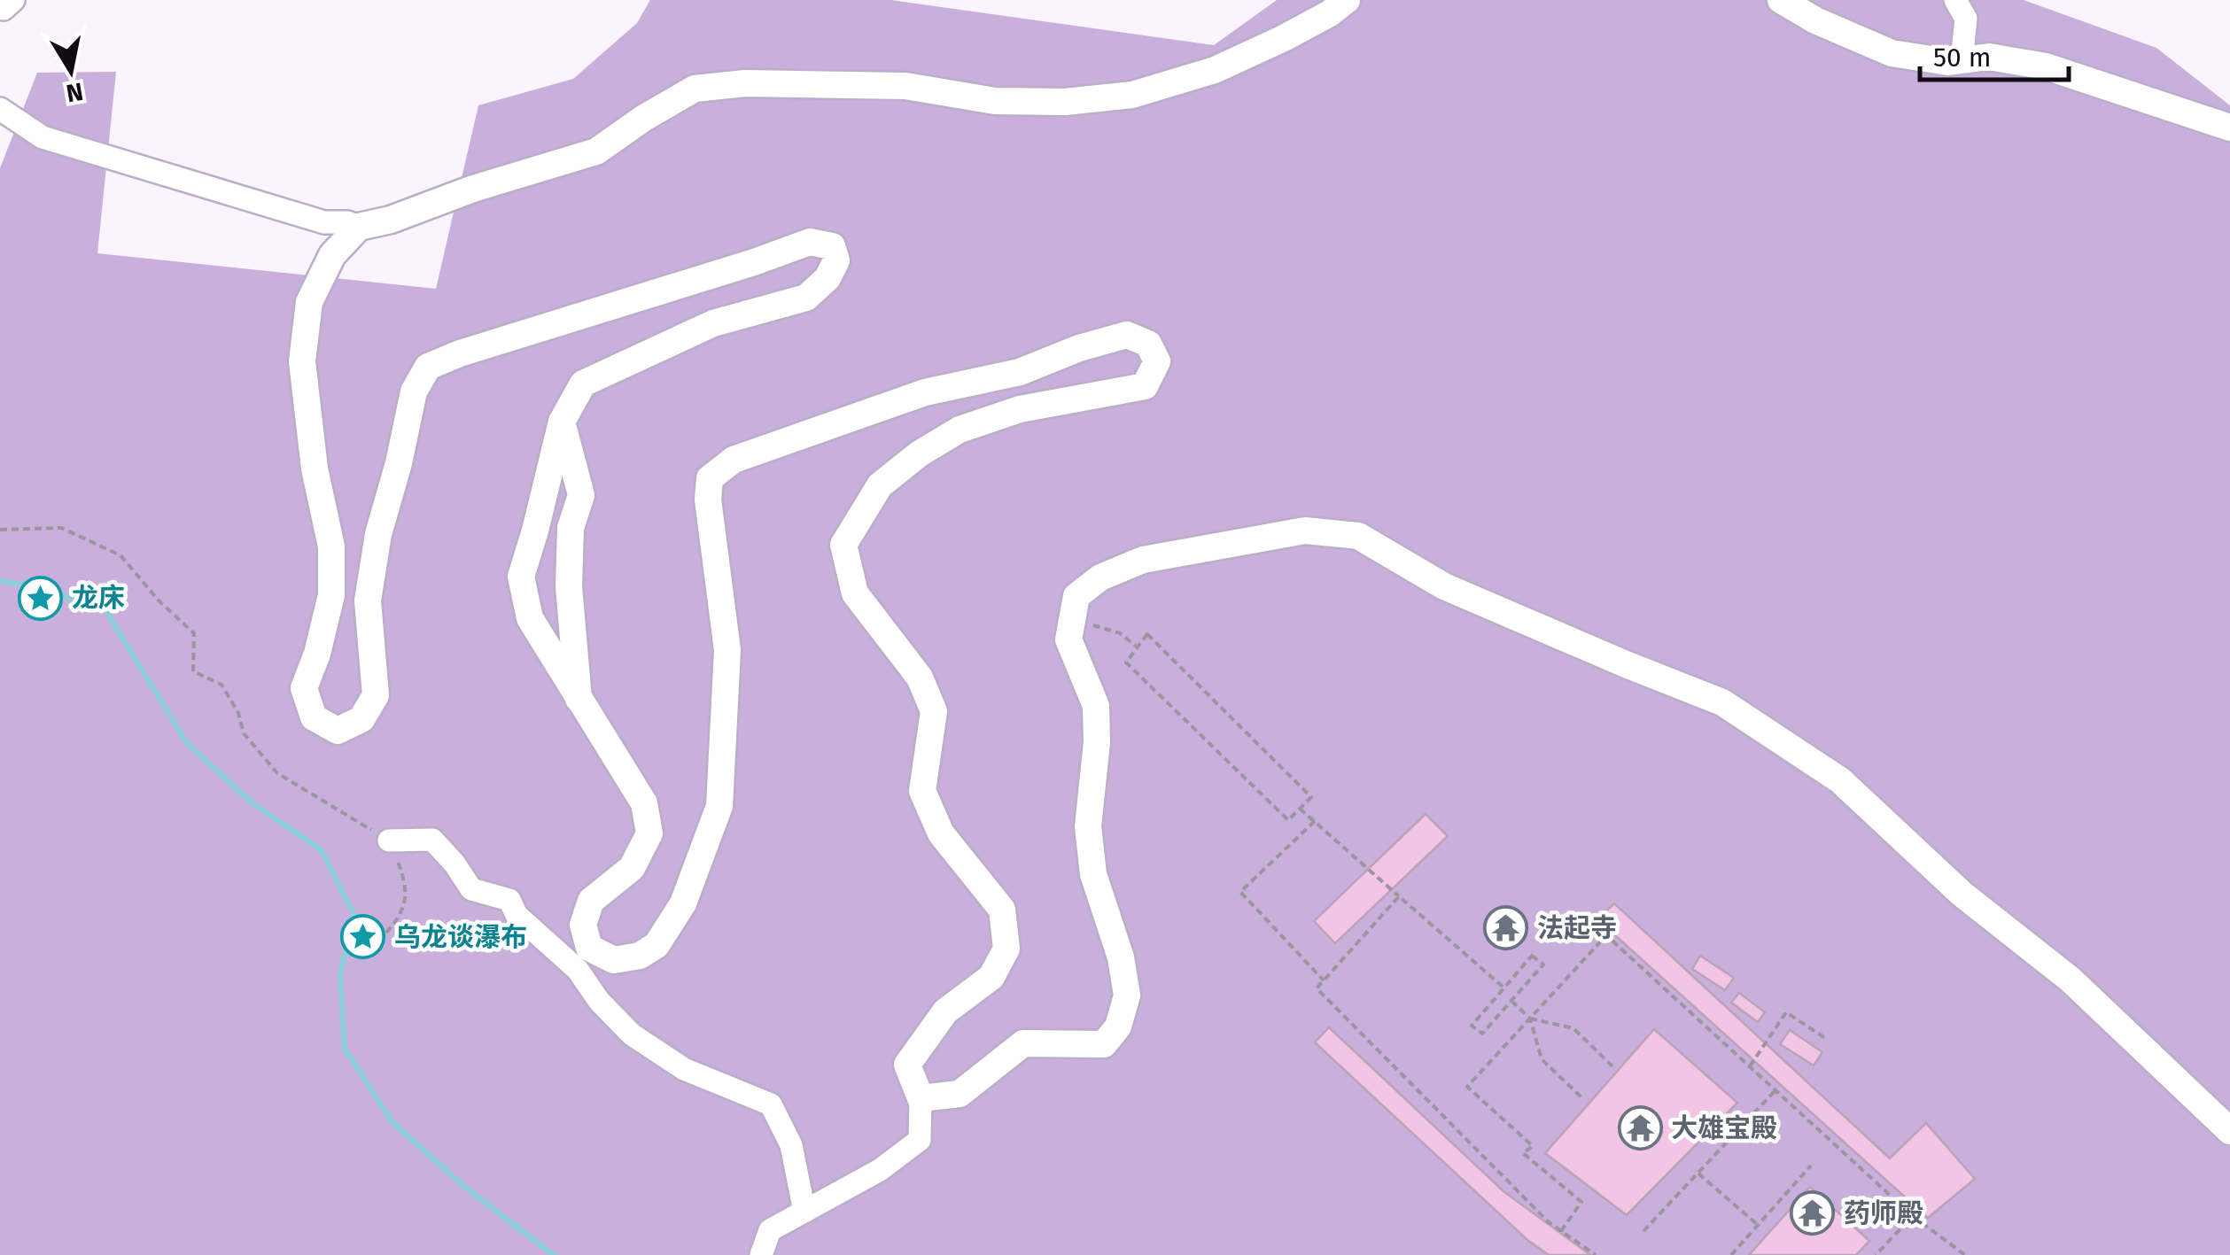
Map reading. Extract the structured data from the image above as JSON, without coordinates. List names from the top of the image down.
{
  "places": {
    "place": ["龙床", "乌龙谈瀑布"],
    "temple": ["法起寺", "大雄宝殿", "药师殿"]
  },
  "scale_bar": "50 m",
  "north": "bottom"
}
